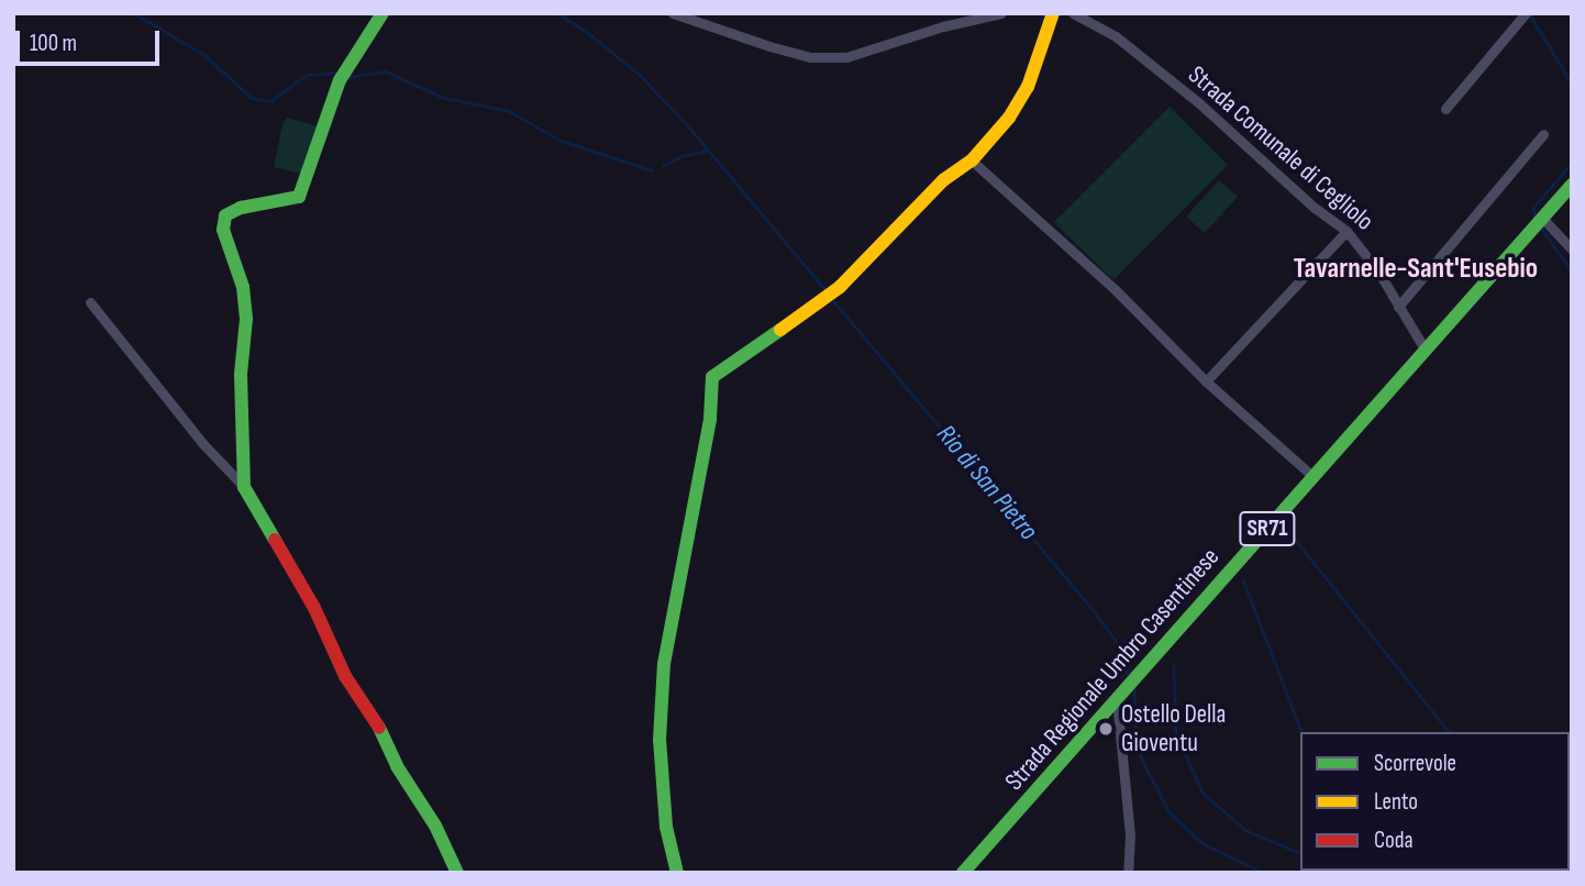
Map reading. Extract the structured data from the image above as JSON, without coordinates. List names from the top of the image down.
{
  "streets": {
    "street": ["Strada Comunale di Cegliolo", "SR71", "Strada Regionale Umbro Casentinese"]
  },
  "crossings": [
    ["Strada Comunale di Cegliolo", "Strada Regionale Umbro Casentinese"]
  ],
  "districts": ["Tavarnelle-Sant'Eusebio"],
  "water": ["Rio di San Pietro"],
  "places": ["Ostello Della Gioventu"],
  "legend": ["Scorrevole", "Lento", "Coda"],
  "scale_bar": "100 m"
}
